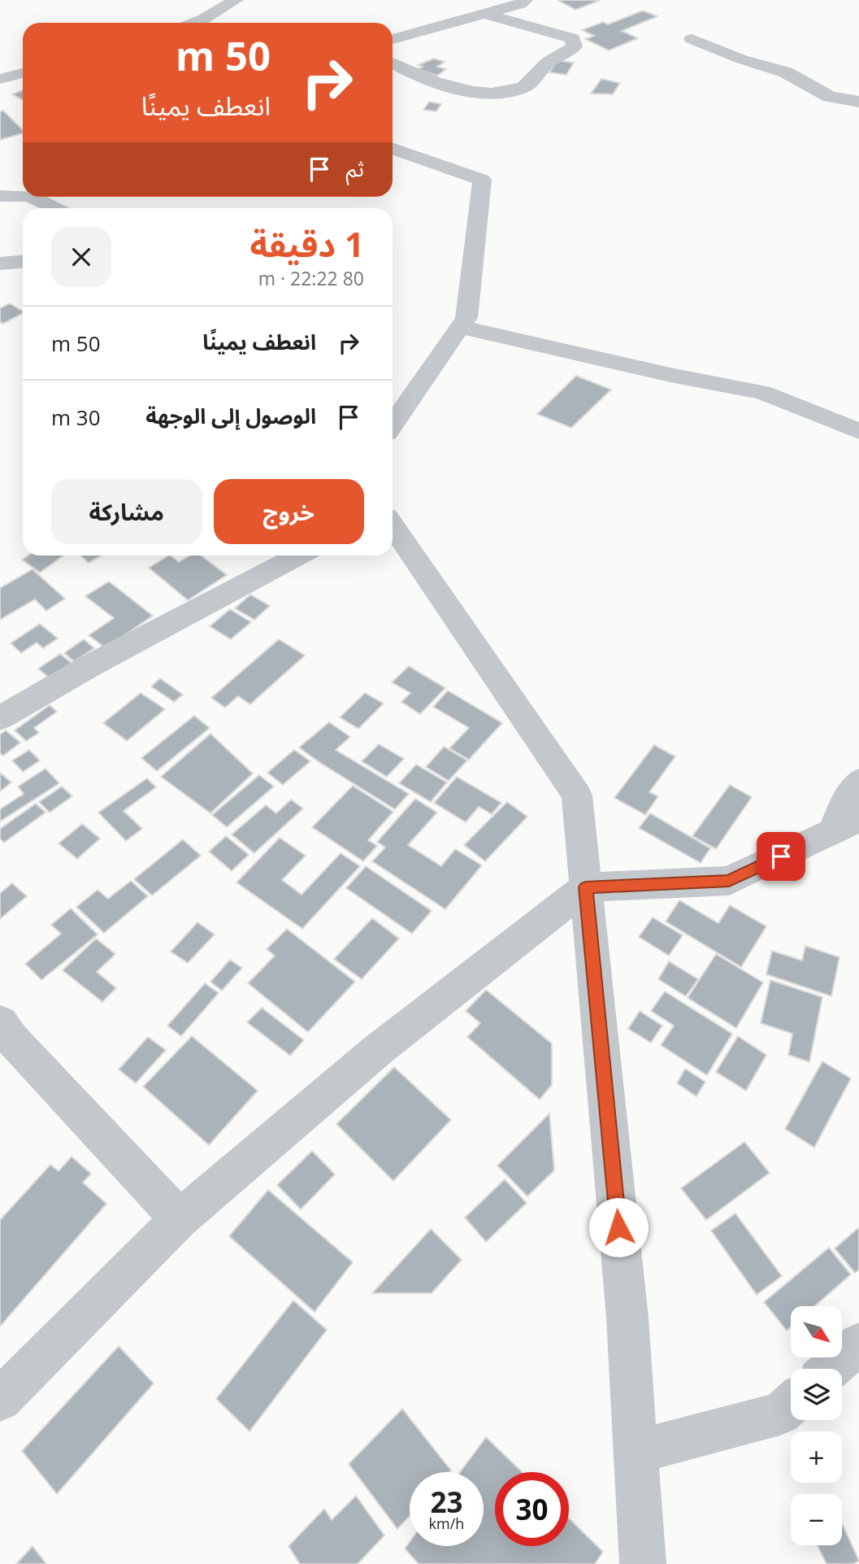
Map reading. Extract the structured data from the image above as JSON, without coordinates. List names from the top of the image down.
{
  "north": "bottom right",
  "page": {
    "turn": ["50 m", "انعطف يمينًا"],
    "then": "ثم",
    "heading": ["1 دقيقة", "80 m · 22:22"],
    "list": [
      {
        "name": "انعطف يمينًا",
        "value": "50 m"
      },
      {
        "name": "الوصول إلى الوجهة",
        "value": "30 m"
      }
    ],
    "buttons": ["خروج", "مشاركة"],
    "map_buttons": ["+", "−"],
    "speed": "23 km/h",
    "limit": "30"
  }
}
